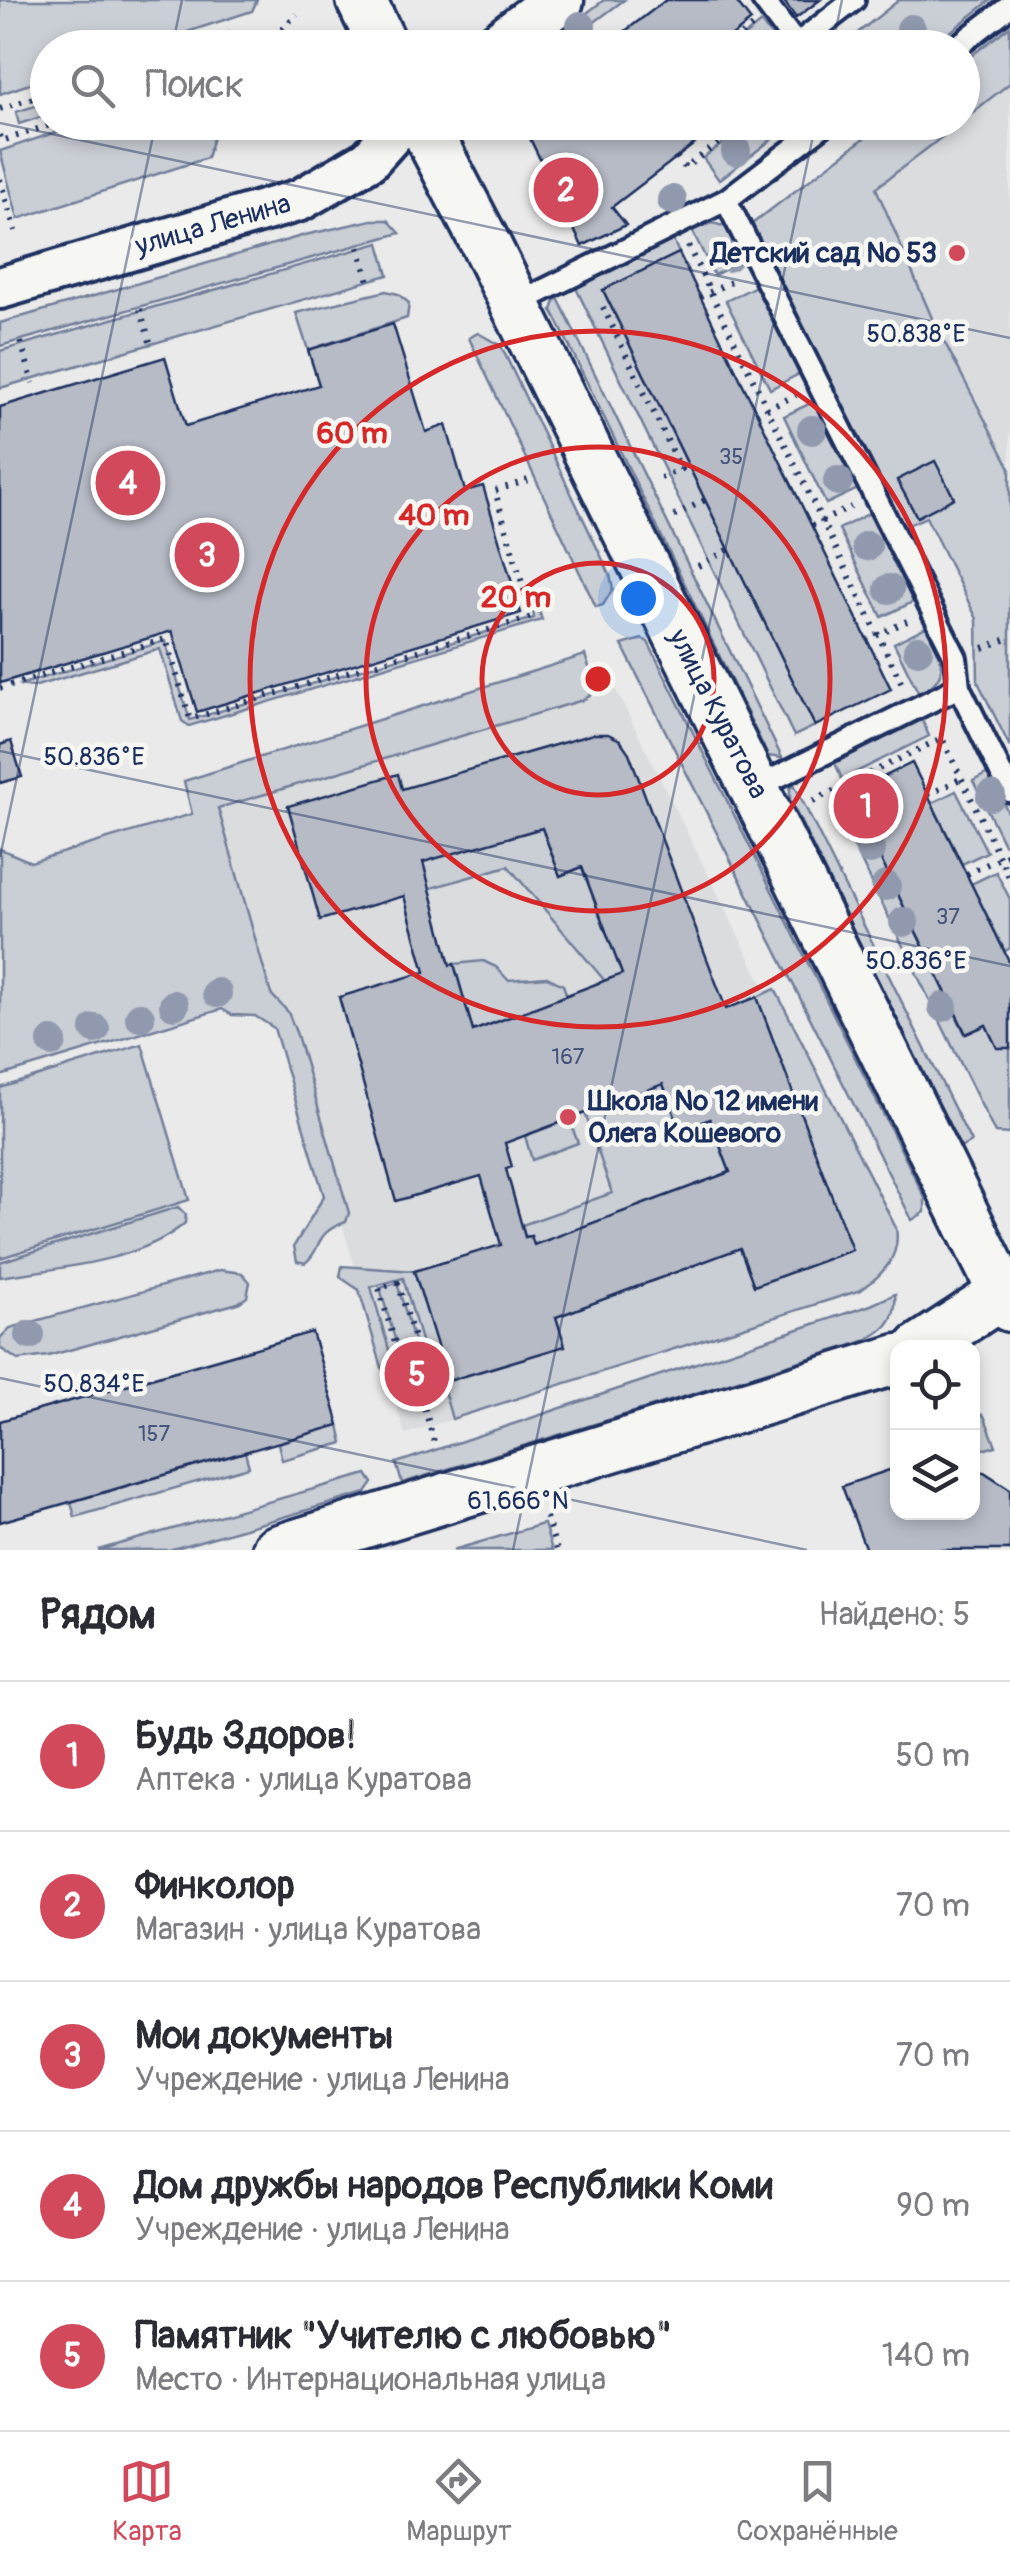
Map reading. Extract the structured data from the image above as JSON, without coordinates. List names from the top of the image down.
{
  "streets": {
    "street": ["улица Ленина", "улица Куратова"]
  },
  "places": ["Детский сад № 53", "Школа № 12 имени Олега Кошевого"],
  "house_numbers": [
    "35",
    "37",
    "167",
    "157"
  ],
  "page": {
    "search": "Поиск",
    "pins": [
      "2",
      "4",
      "3",
      "1",
      "5"
    ],
    "heading": ["Рядом", "Найдено: 5"],
    "list": [
      {
        "mark": "1",
        "name": "Будь Здоров!",
        "note": "Аптека · улица Куратова",
        "value": "50 m"
      },
      {
        "mark": "2",
        "name": "Финколор",
        "note": "Магазин · улица Куратова",
        "value": "70 m"
      },
      {
        "mark": "3",
        "name": "Мои документы",
        "note": "Учреждение · улица Ленина",
        "value": "70 m"
      },
      {
        "mark": "4",
        "name": "Дом дружбы народов Республики Коми",
        "note": "Учреждение · улица Ленина",
        "value": "90 m"
      },
      {
        "mark": "5",
        "name": "Памятник \"Учителю с любовью\"",
        "note": "Место · Интернациональная улица",
        "value": "140 m"
      }
    ],
    "nav": ["Карта", "Маршрут", "Сохранённые"]
  },
  "coordinates": [
    "50.838°E",
    "50.836°E",
    "50.834°E",
    "61.666°N"
  ],
  "rings": ["60 m", "40 m", "20 m"]
}
